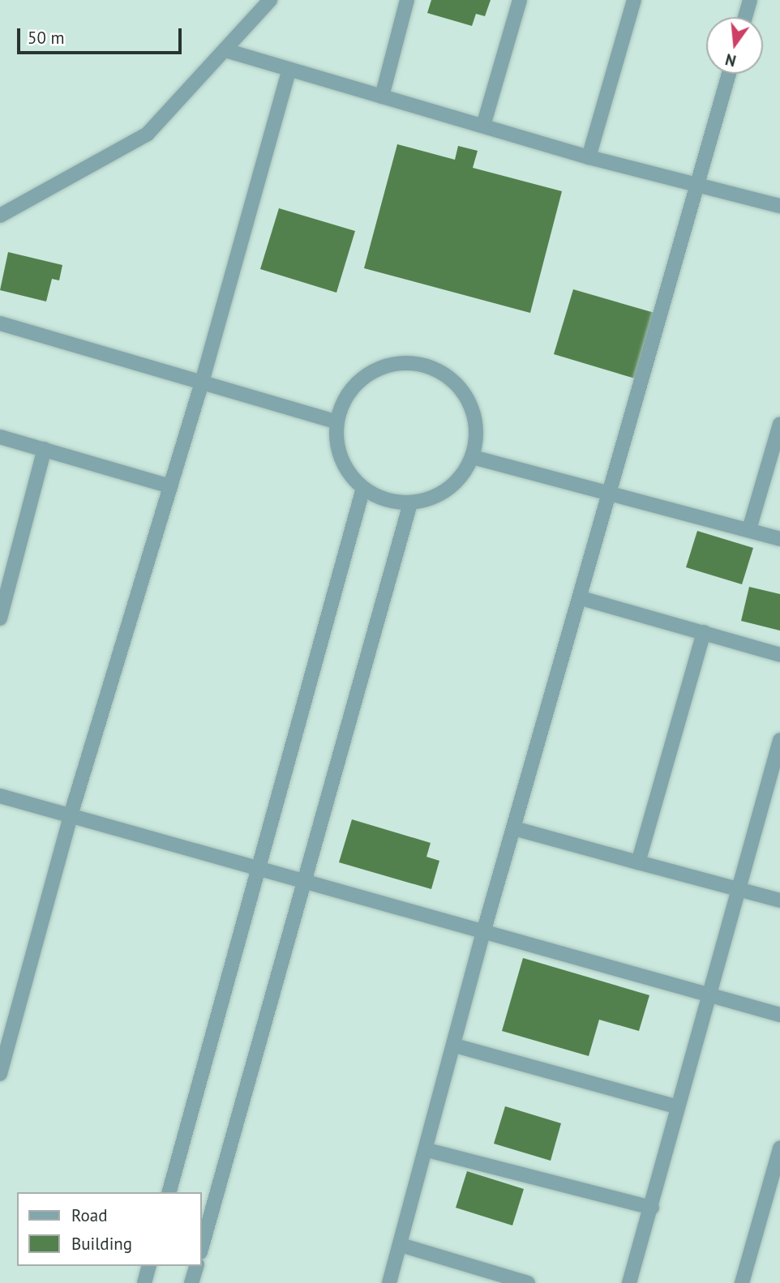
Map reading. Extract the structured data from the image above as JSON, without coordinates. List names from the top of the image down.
{
  "legend": ["Road", "Building"],
  "scale_bar": "50 m",
  "north": "bottom"
}
